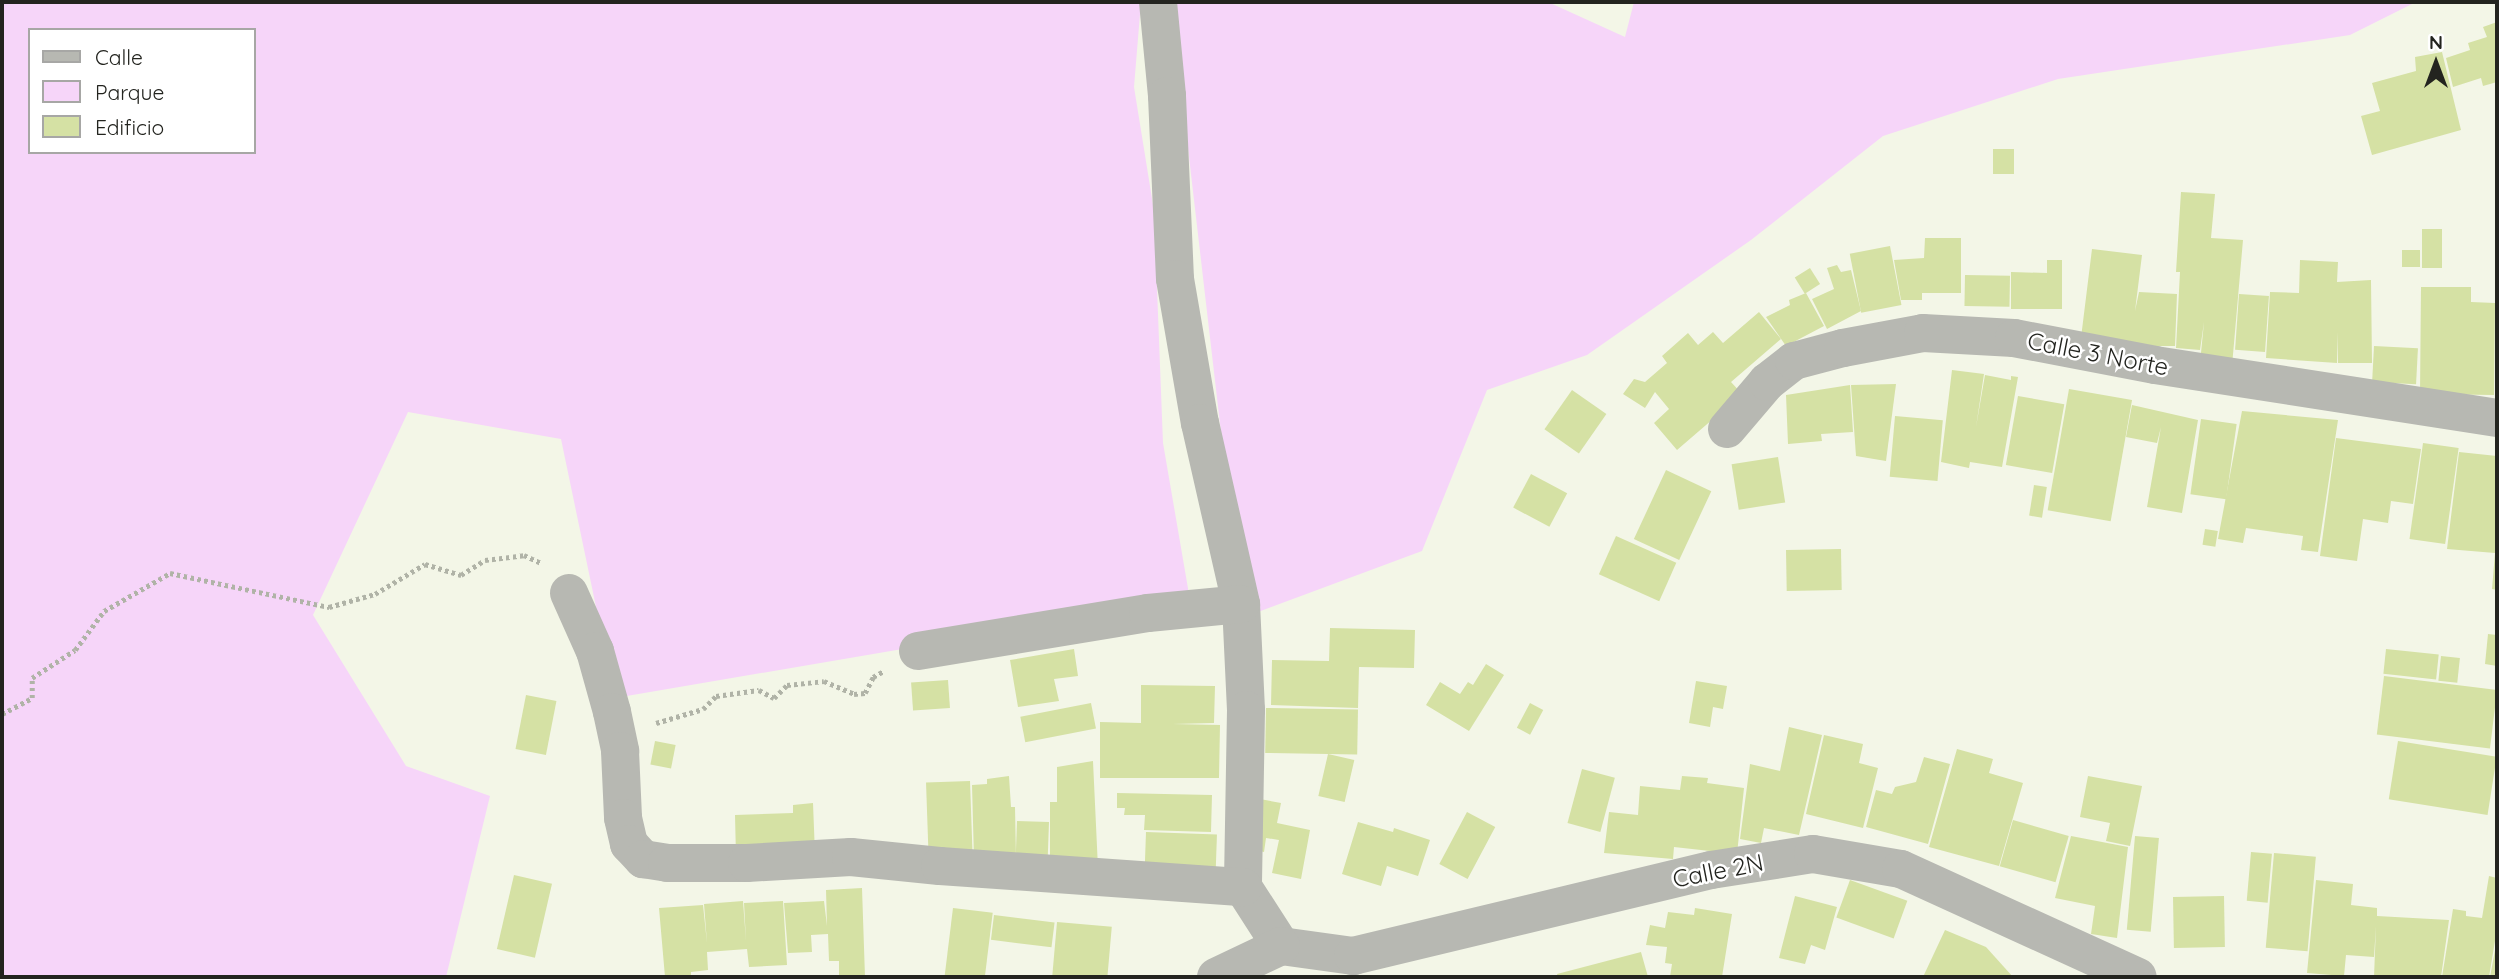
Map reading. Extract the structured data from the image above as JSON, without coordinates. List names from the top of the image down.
{
  "streets": {
    "street": ["Calle 3 Norte", "Calle 2N"]
  },
  "legend": ["Calle", "Parque", "Edificio"],
  "north": "top"
}
